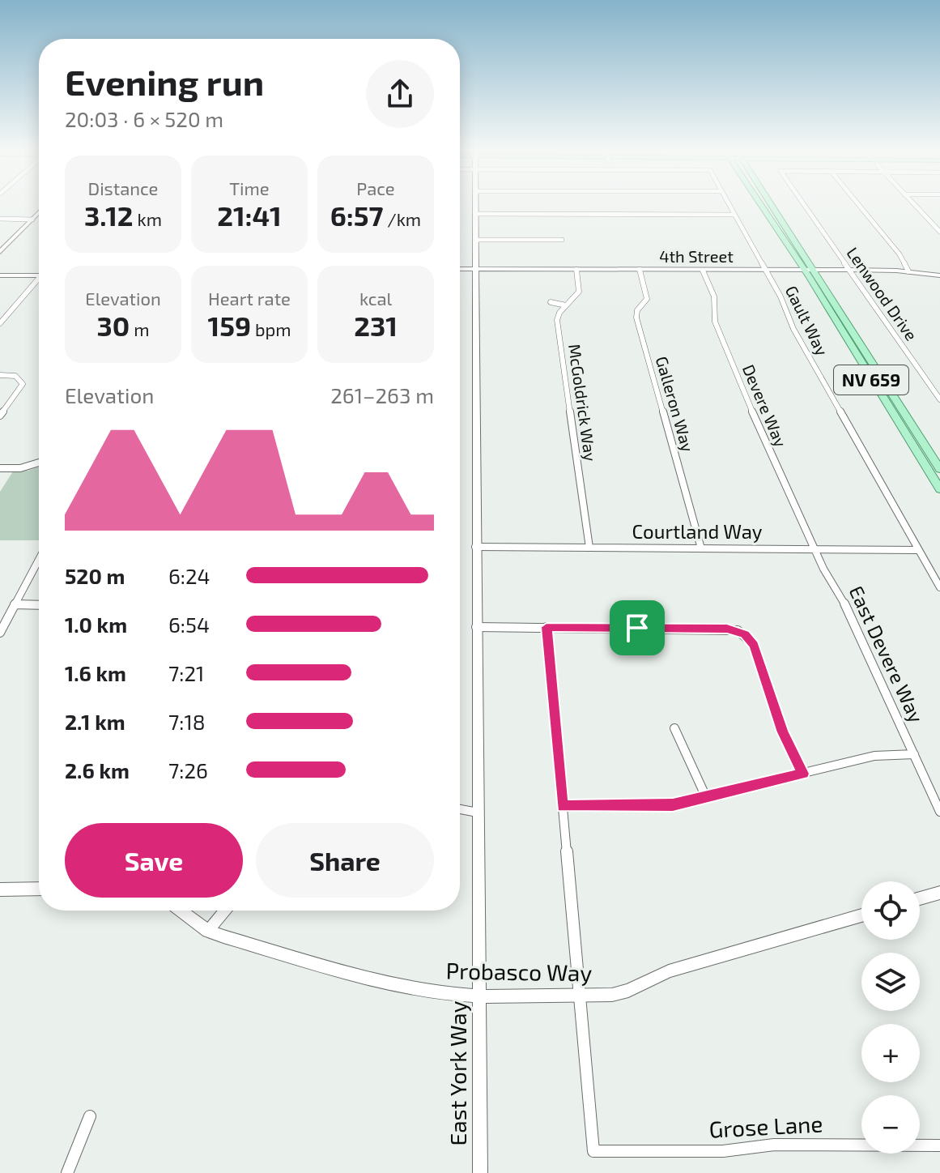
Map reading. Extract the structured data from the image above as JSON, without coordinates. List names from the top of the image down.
{
  "streets": {
    "main road": ["NV 659"],
    "street": [
      "4th Street",
      "Lenwood Drive",
      "Gault Way",
      "McGoldrick Way",
      "Galleron Way",
      "Devere Way",
      "Courtland Way",
      "East Devere Way",
      "Probasco Way",
      "East York Way",
      "Grose Lane"
    ]
  },
  "crossings": [
    ["4th Street", "Lenwood Drive"],
    ["4th Street", "Gault Way"],
    ["4th Street", "NV 659"],
    ["4th Street", "McGoldrick Way"],
    ["4th Street", "Galleron Way"],
    ["4th Street", "Devere Way"],
    ["4th Street", "East York Way"],
    ["Gault Way", "Courtland Way"],
    ["McGoldrick Way", "Courtland Way"],
    ["Galleron Way", "Courtland Way"],
    ["Devere Way", "Courtland Way"],
    ["Devere Way", "East Devere Way"],
    ["Courtland Way", "East Devere Way"],
    ["Courtland Way", "East York Way"],
    ["Probasco Way", "East York Way"],
    ["Probasco Way", "Grose Lane"]
  ],
  "page": {
    "heading": ["Evening run", "20:03 · 6 × 520 m"],
    "stats": [
      ["Distance", "3.12 km"],
      ["Time", "21:41"],
      ["Pace", "6:57 /km"],
      ["Elevation", "30 m"],
      ["Heart rate", "159 bpm"],
      ["kcal", "231"]
    ],
    "chart": ["Elevation", "261–263 m"],
    "list": [
      {
        "name": "520 m",
        "note": "6:24"
      },
      {
        "name": "1.0 km",
        "note": "6:54"
      },
      {
        "name": "1.6 km",
        "note": "7:21"
      },
      {
        "name": "2.1 km",
        "note": "7:18"
      },
      {
        "name": "2.6 km",
        "note": "7:26"
      }
    ],
    "buttons": ["Save", "Share"],
    "map_buttons": ["+", "−"]
  }
}
